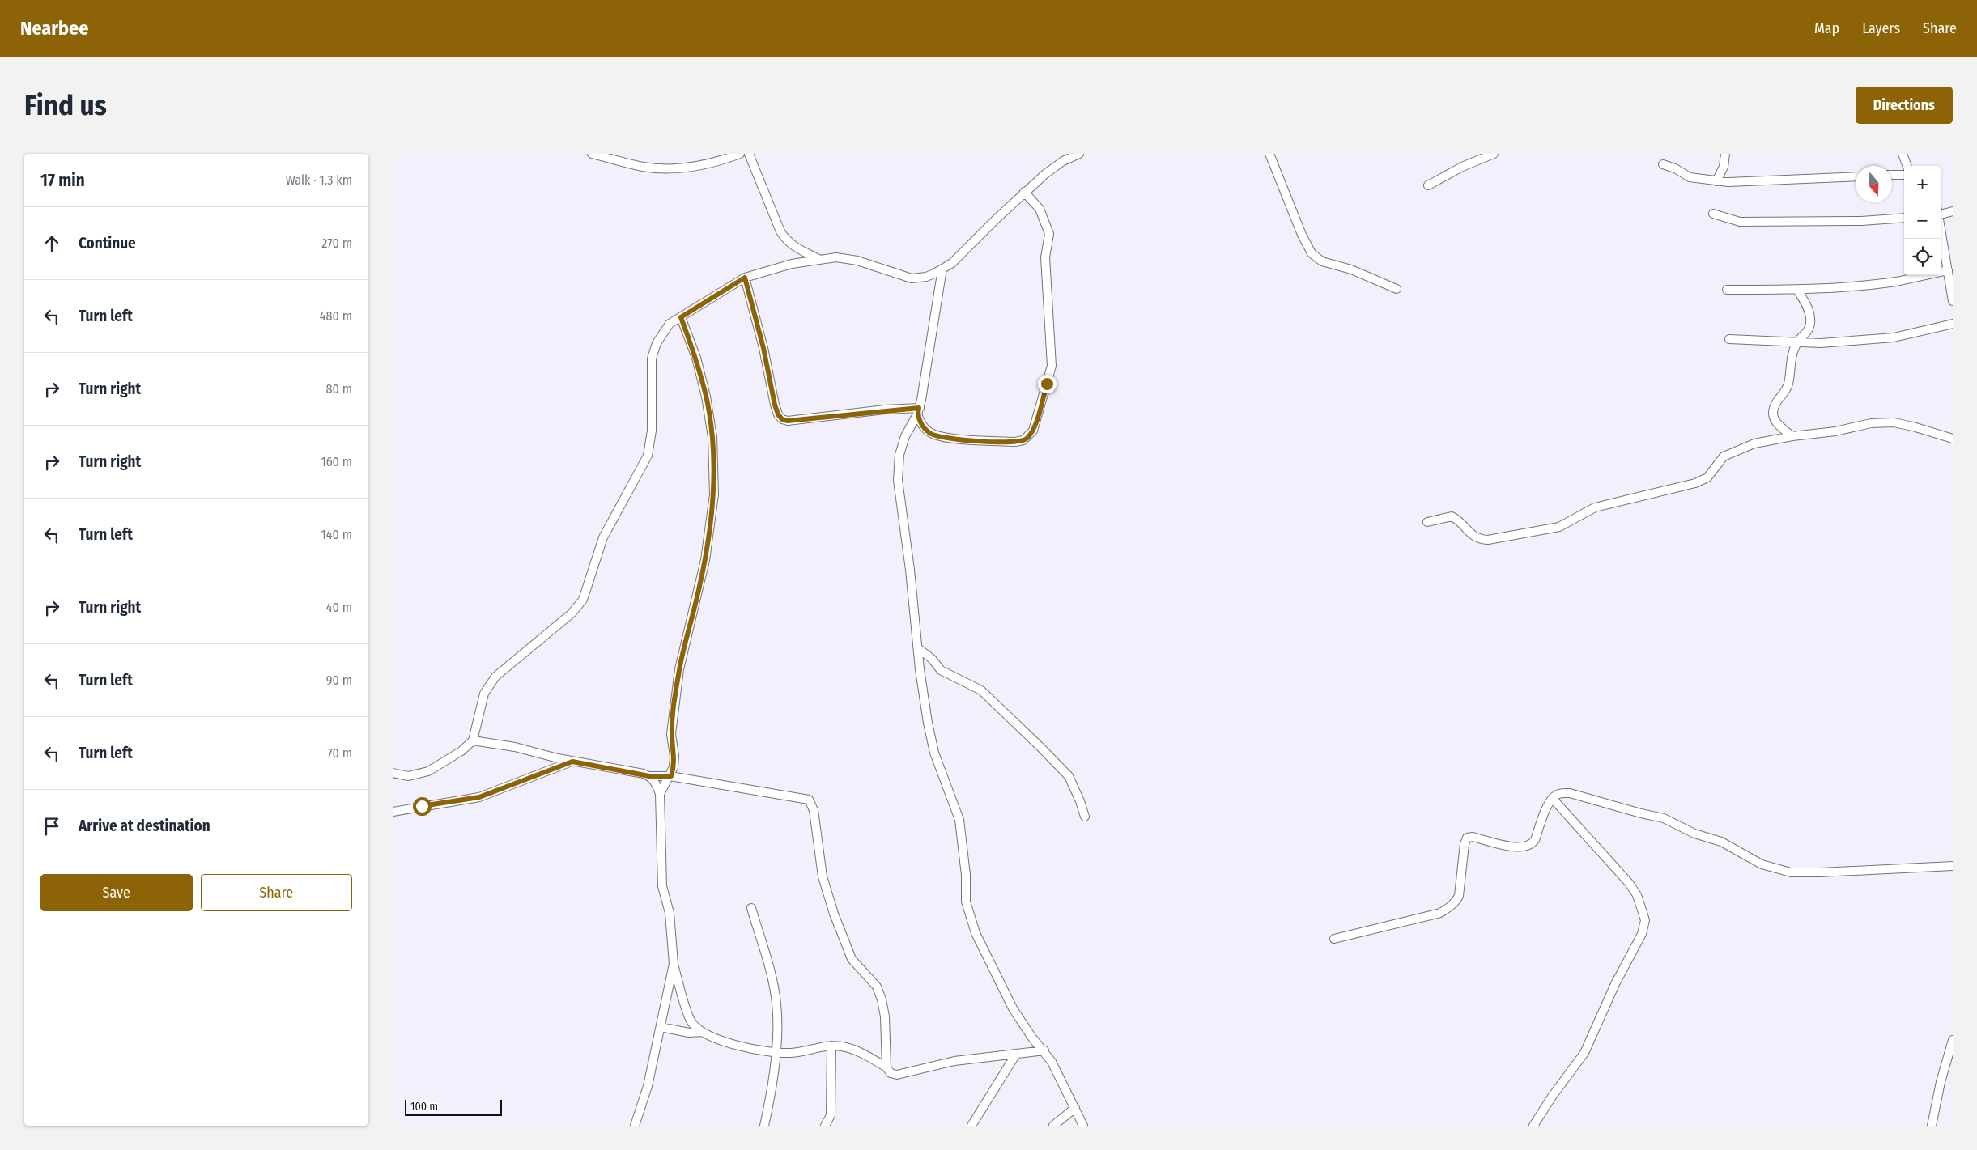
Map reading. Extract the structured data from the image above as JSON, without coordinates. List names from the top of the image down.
{
  "scale_bar": "100 m",
  "north": "bottom",
  "page": {
    "header": "Nearbee",
    "nav": ["Map", "Layers", "Share"],
    "buttons": [
      "Directions",
      ["Save", "Share"]
    ],
    "title": "Find us",
    "heading": ["17 min", "Walk · 1.3 km"],
    "map_buttons": ["+", "−"],
    "list": [
      ["Continue", "270 m"],
      ["Turn left", "480 m"],
      ["Turn right", "80 m"],
      ["Turn right", "160 m"],
      ["Turn left", "140 m"],
      ["Turn right", "40 m"],
      ["Turn left", "90 m"],
      ["Turn left", "70 m"],
      "Arrive at destination"
    ],
    "scale": "100 m"
  }
}
